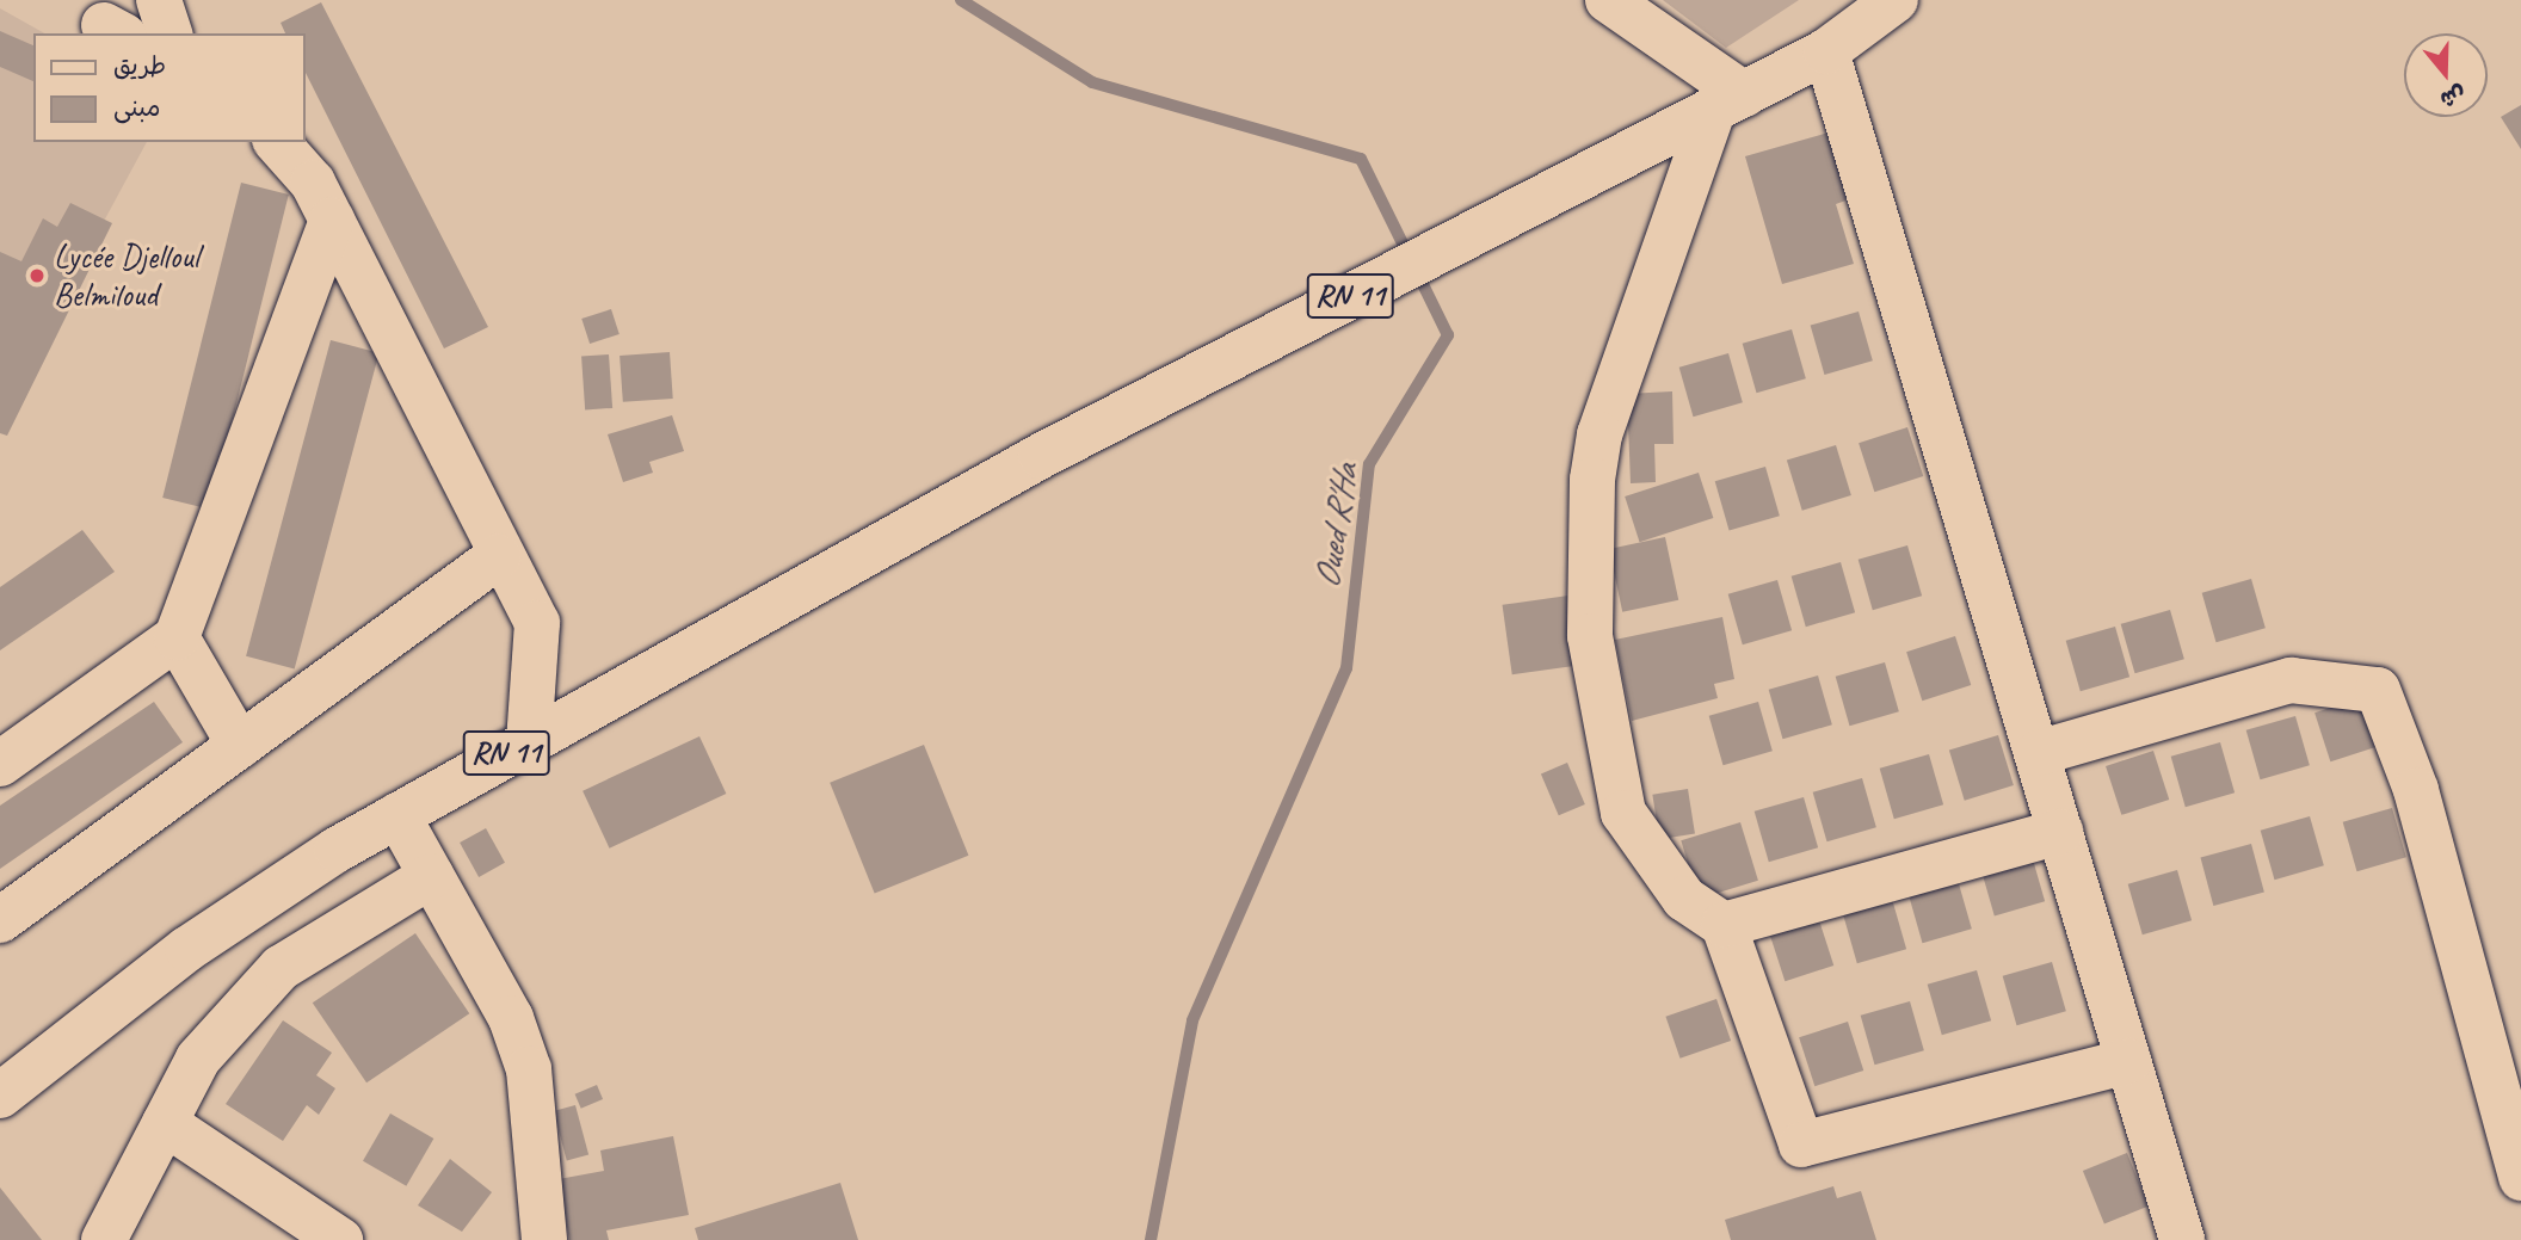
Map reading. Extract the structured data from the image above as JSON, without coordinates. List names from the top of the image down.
{
  "streets": {
    "street": ["RN 11"]
  },
  "water": ["Oued R'Ha"],
  "places": ["Lycée Djelloul Belmiloud"],
  "legend": ["طريق", "مبنى"],
  "north": "bottom"
}
